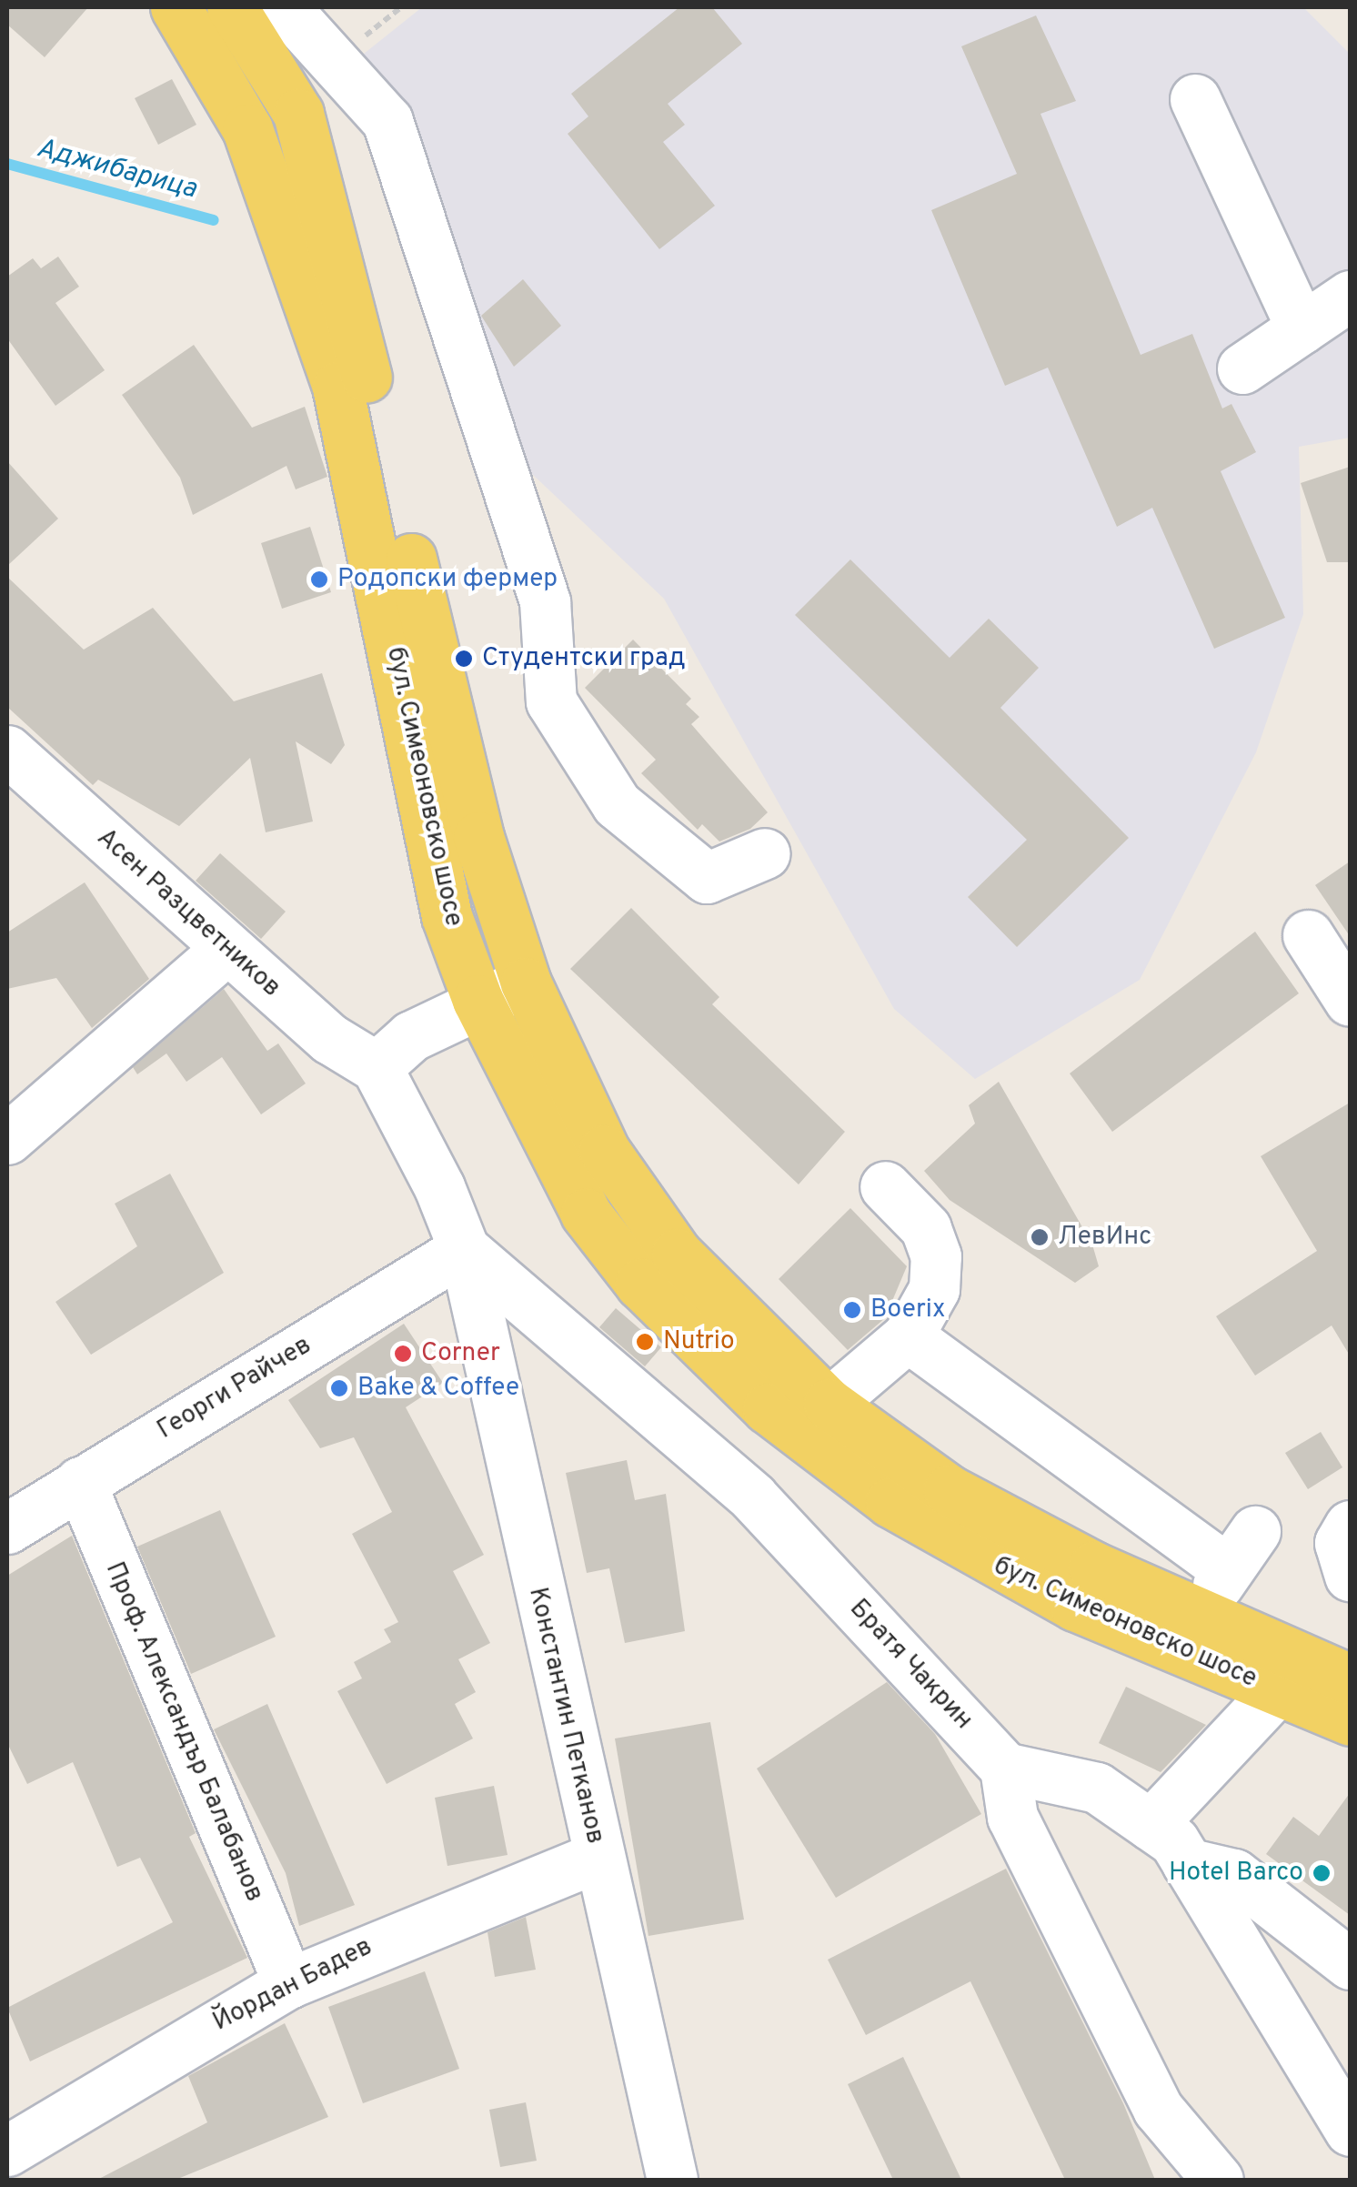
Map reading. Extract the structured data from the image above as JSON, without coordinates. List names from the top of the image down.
{
  "streets": {
    "main road": ["бул. Симеоновско шосе"],
    "street": [
      "Асен Разцветников",
      "Георги Райчев",
      "Братя Чакрин",
      "Константин Петканов",
      "Проф. Александър Балабанов",
      "Йордан Бадев"
    ]
  },
  "crossings": [
    ["Асен Разцветников", "Георги Райчев"],
    ["Асен Разцветников", "Братя Чакрин"],
    ["Асен Разцветников", "Константин Петканов"],
    ["Георги Райчев", "Братя Чакрин"],
    ["Георги Райчев", "Константин Петканов"],
    ["Георги Райчев", "Проф. Александър Балабанов"],
    ["Братя Чакрин", "Константин Петканов"],
    ["Константин Петканов", "Йордан Бадев"],
    ["Проф. Александър Балабанов", "Йордан Бадев"]
  ],
  "water": ["Аджибарица"],
  "places": [
    "Родопски фермер",
    "Студентски град",
    "ЛевИнс",
    "Boerix",
    "Nutrio",
    "Corner",
    "Bake & Coffee",
    "Hotel Barco"
  ]
}
